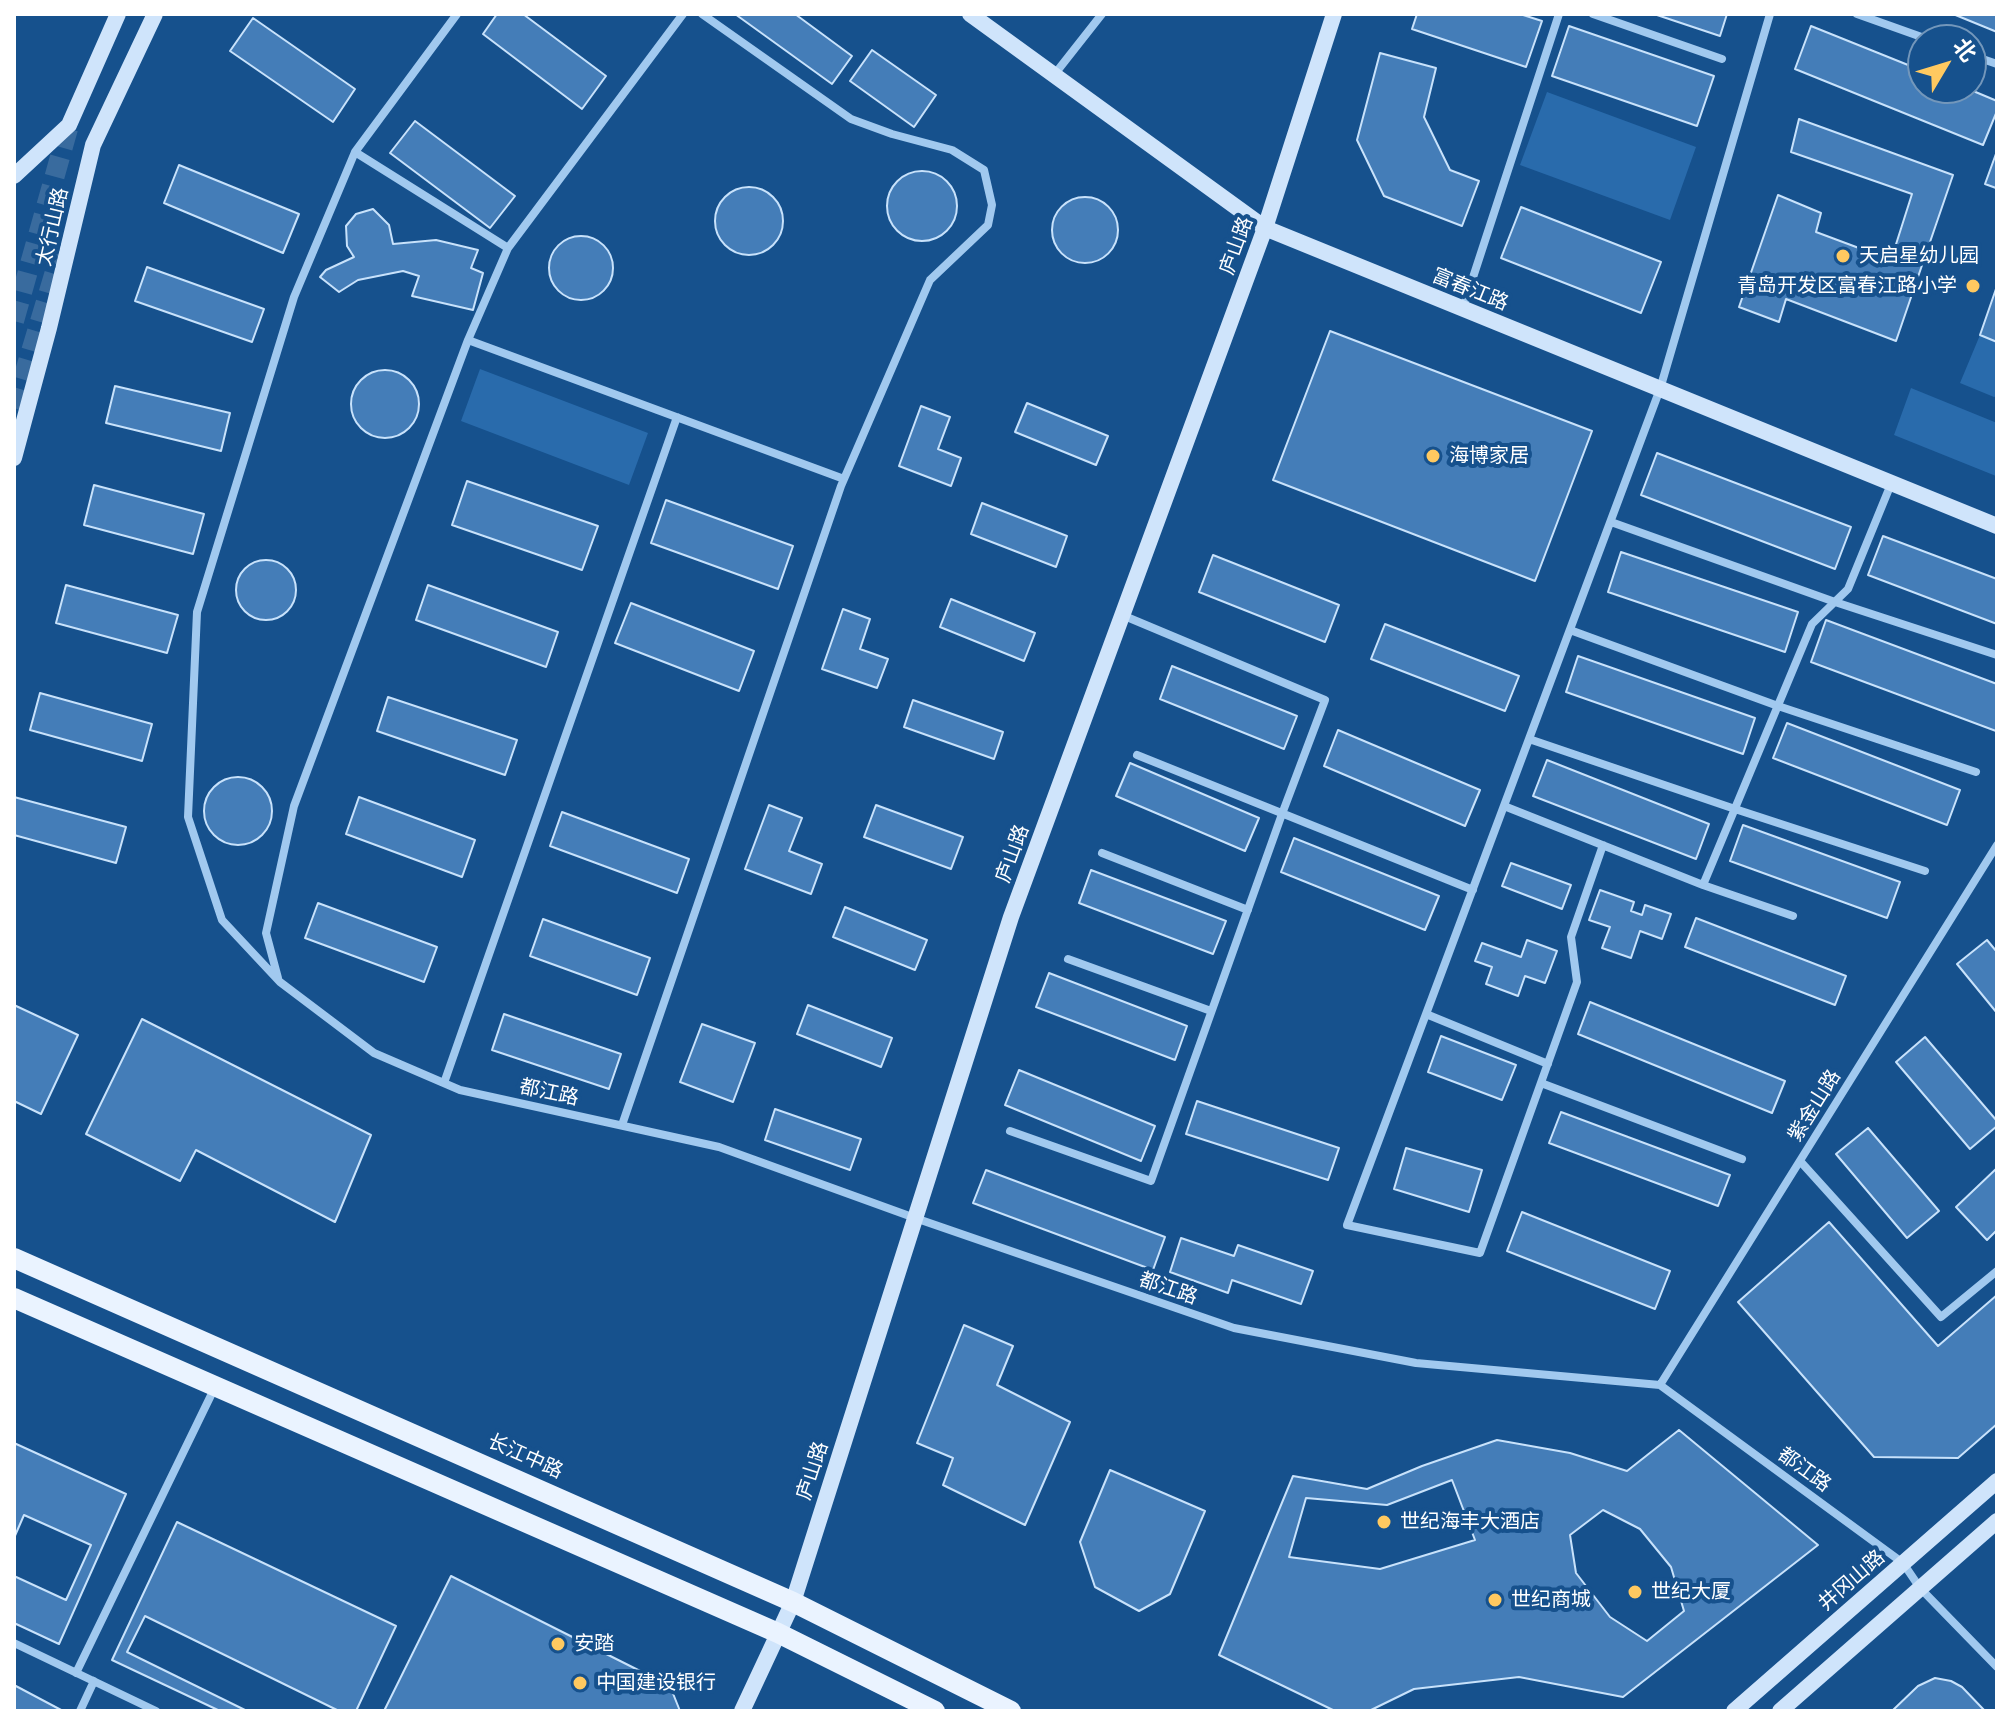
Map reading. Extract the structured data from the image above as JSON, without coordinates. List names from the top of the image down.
{
  "streets": {
    "main road": ["长江中路"],
    "street": [
      "太行山路",
      "庐山路",
      "富春江路",
      "都江路",
      "紫金山路",
      "井冈山路"
    ]
  },
  "crossings": [
    ["庐山路", "富春江路"],
    ["庐山路", "都江路"],
    ["庐山路", "长江中路"],
    ["都江路", "紫金山路"],
    ["都江路", "井冈山路"]
  ],
  "places": [
    "天启星幼儿园",
    "青岛开发区富春江路小学",
    "海博家居",
    "世纪海丰大酒店",
    "世纪大厦",
    "世纪商城",
    "安踏",
    "中国建设银行"
  ],
  "north": "top right"
}
